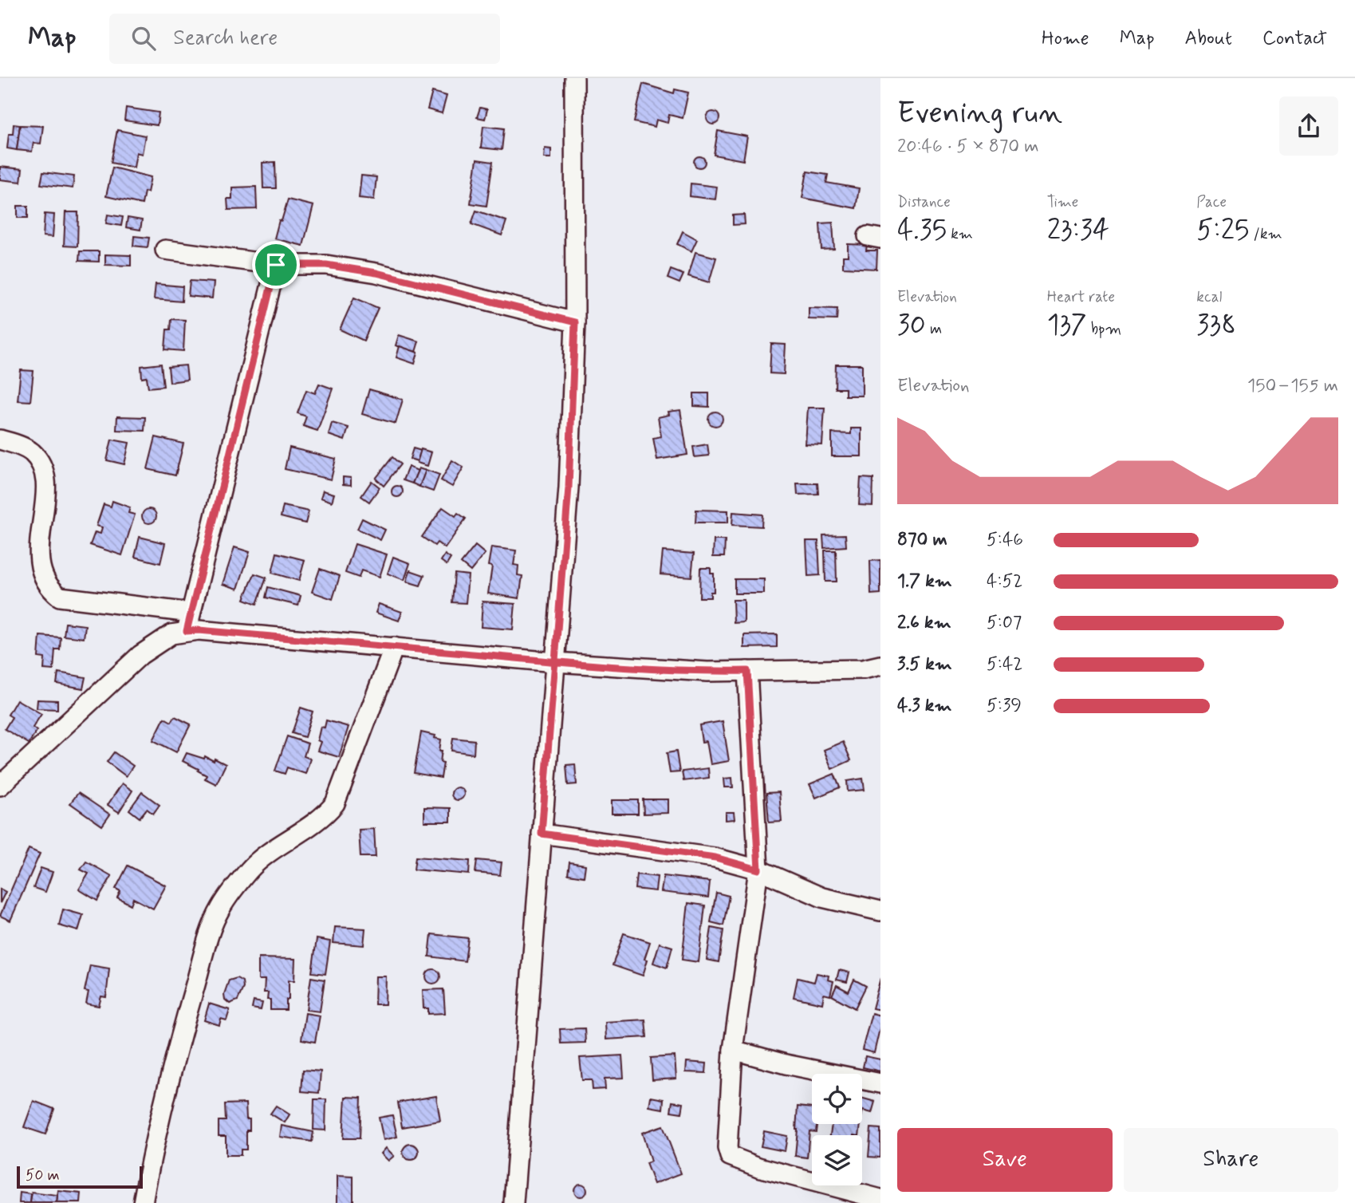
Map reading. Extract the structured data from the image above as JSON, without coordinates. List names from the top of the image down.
{
  "scale_bar": "50 m",
  "page": {
    "header": "Map",
    "search": "Search here",
    "nav": [
      "Home",
      "Map",
      "About",
      "Contact"
    ],
    "heading": ["Evening run", "20:46 · 5 × 870 m"],
    "stats": [
      ["Distance", "4.35 km"],
      ["Time", "23:34"],
      ["Pace", "5:25 /km"],
      ["Elevation", "30 m"],
      ["Heart rate", "137 bpm"],
      ["kcal", "338"]
    ],
    "chart": ["Elevation", "150–155 m"],
    "list": [
      {
        "name": "870 m",
        "note": "5:46"
      },
      {
        "name": "1.7 km",
        "note": "4:52"
      },
      {
        "name": "2.6 km",
        "note": "5:07"
      },
      {
        "name": "3.5 km",
        "note": "5:42"
      },
      {
        "name": "4.3 km",
        "note": "5:39"
      }
    ],
    "buttons": ["Save", "Share"],
    "scale": "50 m"
  }
}
